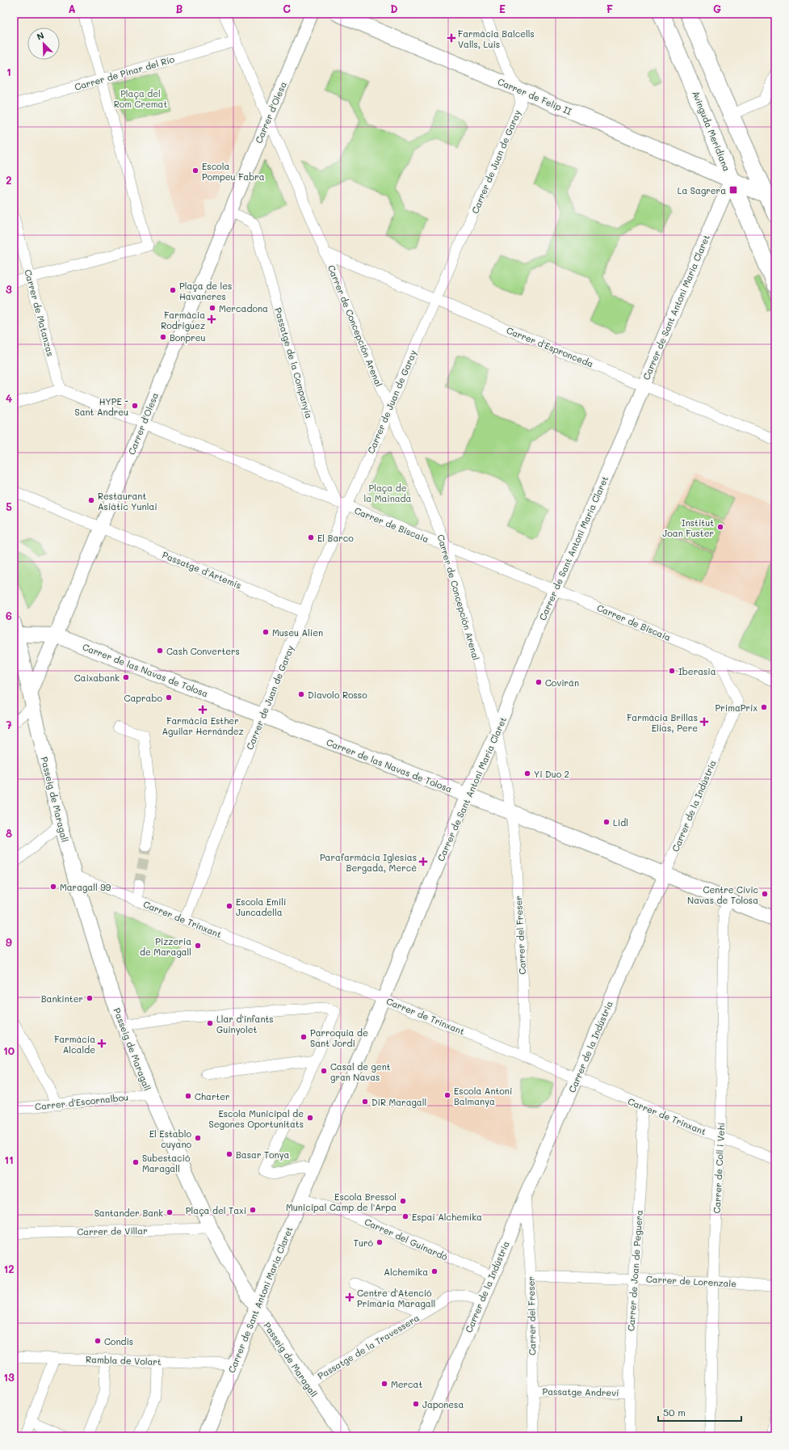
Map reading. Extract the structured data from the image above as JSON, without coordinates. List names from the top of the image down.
{
  "streets": {
    "main road": [
      "Carrer de Felip II",
      "Avinguda Meridiana",
      "Carrer de Sant Antoni Maria Claret",
      "Carrer de las Navas de Tolosa",
      "Passeig de Maragall"
    ],
    "street": [
      "Carrer de Pinar del Río",
      "Carrer d'Olesa",
      "Carrer de Juan de Garay",
      "Carrer de Matanzas",
      "Carrer de Concepción Arenal",
      "Carrer d'Espronceda",
      "Passatge de la Companyia",
      "Carrer de Biscaia",
      "Passatge d'Artemís",
      "Carrer de la Indústria",
      "Carrer de Trinxant",
      "Carrer del Freser",
      "Carrer d'Escornalbou",
      "Carrer de Coll i Vehí",
      "Carrer de Villar",
      "Carrer del Guinardó",
      "Carrer de Joan de Peguera",
      "Carrer de Lorenzale",
      "Passatge de la Travessera",
      "Rambla de Volart",
      "Passatge Andreví"
    ]
  },
  "crossings": [
    ["Carrer de Pinar del Río", "Carrer de Concepción Arenal"],
    ["Carrer de Felip II", "Avinguda Meridiana"],
    ["Carrer de Felip II", "Carrer de Juan de Garay"],
    ["Carrer de Felip II", "Carrer de Sant Antoni Maria Claret"],
    ["Carrer d'Olesa", "Carrer de Concepción Arenal"],
    ["Carrer d'Olesa", "Passatge de la Companyia"],
    ["Carrer d'Olesa", "Carrer de Biscaia"],
    ["Carrer d'Olesa", "Passatge d'Artemís"],
    ["Carrer d'Olesa", "Carrer de las Navas de Tolosa"],
    ["Carrer d'Olesa", "Passeig de Maragall"],
    ["Avinguda Meridiana", "Carrer de Sant Antoni Maria Claret"],
    ["Carrer de Juan de Garay", "Carrer de Concepción Arenal"],
    ["Carrer de Juan de Garay", "Carrer d'Espronceda"],
    ["Carrer de Juan de Garay", "Passatge de la Companyia"],
    ["Carrer de Juan de Garay", "Carrer de Biscaia"],
    ["Carrer de Juan de Garay", "Passatge d'Artemís"],
    ["Carrer de Juan de Garay", "Carrer de las Navas de Tolosa"],
    ["Carrer de Juan de Garay", "Carrer de Trinxant"],
    ["Carrer de Sant Antoni Maria Claret", "Carrer de Concepción Arenal"],
    ["Carrer de Sant Antoni Maria Claret", "Carrer d'Espronceda"],
    ["Carrer de Sant Antoni Maria Claret", "Carrer de Biscaia"],
    ["Carrer de Sant Antoni Maria Claret", "Carrer de las Navas de Tolosa"],
    ["Carrer de Sant Antoni Maria Claret", "Passeig de Maragall"],
    ["Carrer de Sant Antoni Maria Claret", "Carrer de Trinxant"],
    ["Carrer de Sant Antoni Maria Claret", "Carrer del Guinardó"],
    ["Carrer de Sant Antoni Maria Claret", "Rambla de Volart"],
    ["Carrer de Matanzas", "Carrer de Biscaia"],
    ["Carrer de Concepción Arenal", "Carrer d'Espronceda"],
    ["Carrer de Concepción Arenal", "Carrer de Biscaia"],
    ["Carrer de Concepción Arenal", "Carrer de las Navas de Tolosa"],
    ["Carrer de Concepción Arenal", "Carrer del Freser"],
    ["Passatge de la Companyia", "Carrer de Biscaia"],
    ["Carrer de Biscaia", "Carrer de la Indústria"],
    ["Carrer de las Navas de Tolosa", "Carrer de la Indústria"],
    ["Carrer de las Navas de Tolosa", "Carrer del Freser"],
    ["Carrer de las Navas de Tolosa", "Carrer de Coll i Vehí"],
    ["Passeig de Maragall", "Carrer de Trinxant"],
    ["Passeig de Maragall", "Carrer d'Escornalbou"],
    ["Passeig de Maragall", "Carrer de Villar"],
    ["Passeig de Maragall", "Passatge de la Travessera"],
    ["Carrer de la Indústria", "Carrer de Trinxant"],
    ["Carrer de la Indústria", "Carrer del Freser"],
    ["Carrer de la Indústria", "Carrer del Guinardó"],
    ["Carrer de la Indústria", "Passatge de la Travessera"],
    ["Carrer de Trinxant", "Carrer del Freser"],
    ["Carrer de Trinxant", "Carrer de Coll i Vehí"],
    ["Carrer de Trinxant", "Carrer de Joan de Peguera"],
    ["Carrer del Freser", "Carrer de Lorenzale"],
    ["Carrer del Freser", "Passatge Andreví"],
    ["Carrer de Coll i Vehí", "Carrer de Lorenzale"],
    ["Carrer de Joan de Peguera", "Carrer de Lorenzale"],
    ["Carrer de Joan de Peguera", "Passatge Andreví"]
  ],
  "parks": ["Plaça del Rom Cremat", "Plaça de la Mainada"],
  "places": {
    "health": [
      "Farmàcia Balcells Valls, Luis",
      "Farmàcia Rodriguez",
      "Farmàcia Esther Aguilar Hernández",
      "Farmàcia Brillas Elias, Pere",
      "Parafarmàcia Iglesias Bergadà, Mercè",
      "Farmàcia Alcalde",
      "Centre d'Atenció Primària Maragall"
    ],
    "other": [
      "Escola Pompeu Fabra",
      "Plaça de les Havaneres",
      "Mercadona",
      "Bonpreu",
      "HYPE - Sant Andreu",
      "Restaurant Asiàtic Yunlai",
      "Institut Joan Fuster",
      "El Barco",
      "Museu Alien",
      "Cash Converters",
      "Iberasia",
      "Caixabank",
      "Covirán",
      "Diavolo Rosso",
      "Caprabo",
      "PrimaPrix",
      "Yi Duo 2",
      "Lidl",
      "Maragall 99",
      "Centre Cívic Navas de Tolosa",
      "Escola Emili Juncadella",
      "Pizzeria de Maragall",
      "Bankinter",
      "Llar d'infants Guinyolet",
      "Parroquia de Sant Jordi",
      "Casal de gent gran Navas",
      "Escola Antoni Balmanya",
      "Charter",
      "DiR Maragall",
      "Escola Municipal de Segones Oportunitats",
      "El Establo cuyano",
      "Basar Tonya",
      "Subestació Maragall",
      "Escola Bressol Municipal Camp de l'Arpa",
      "Plaça del Taxi",
      "Santander Bank",
      "Espai Alchemika",
      "Turó",
      "Alchemika",
      "Condis",
      "Mercat",
      "Japonesa"
    ],
    "transit": ["La Sagrera"]
  },
  "scale_bar": "50 m",
  "north": "top left",
  "grid": {
    "columns": [
      "A",
      "B",
      "C",
      "D",
      "E",
      "F",
      "G"
    ],
    "rows": [
      "1",
      "2",
      "3",
      "4",
      "5",
      "6",
      "7",
      "8",
      "9",
      "10",
      "11",
      "12",
      "13"
    ]
  }
}
